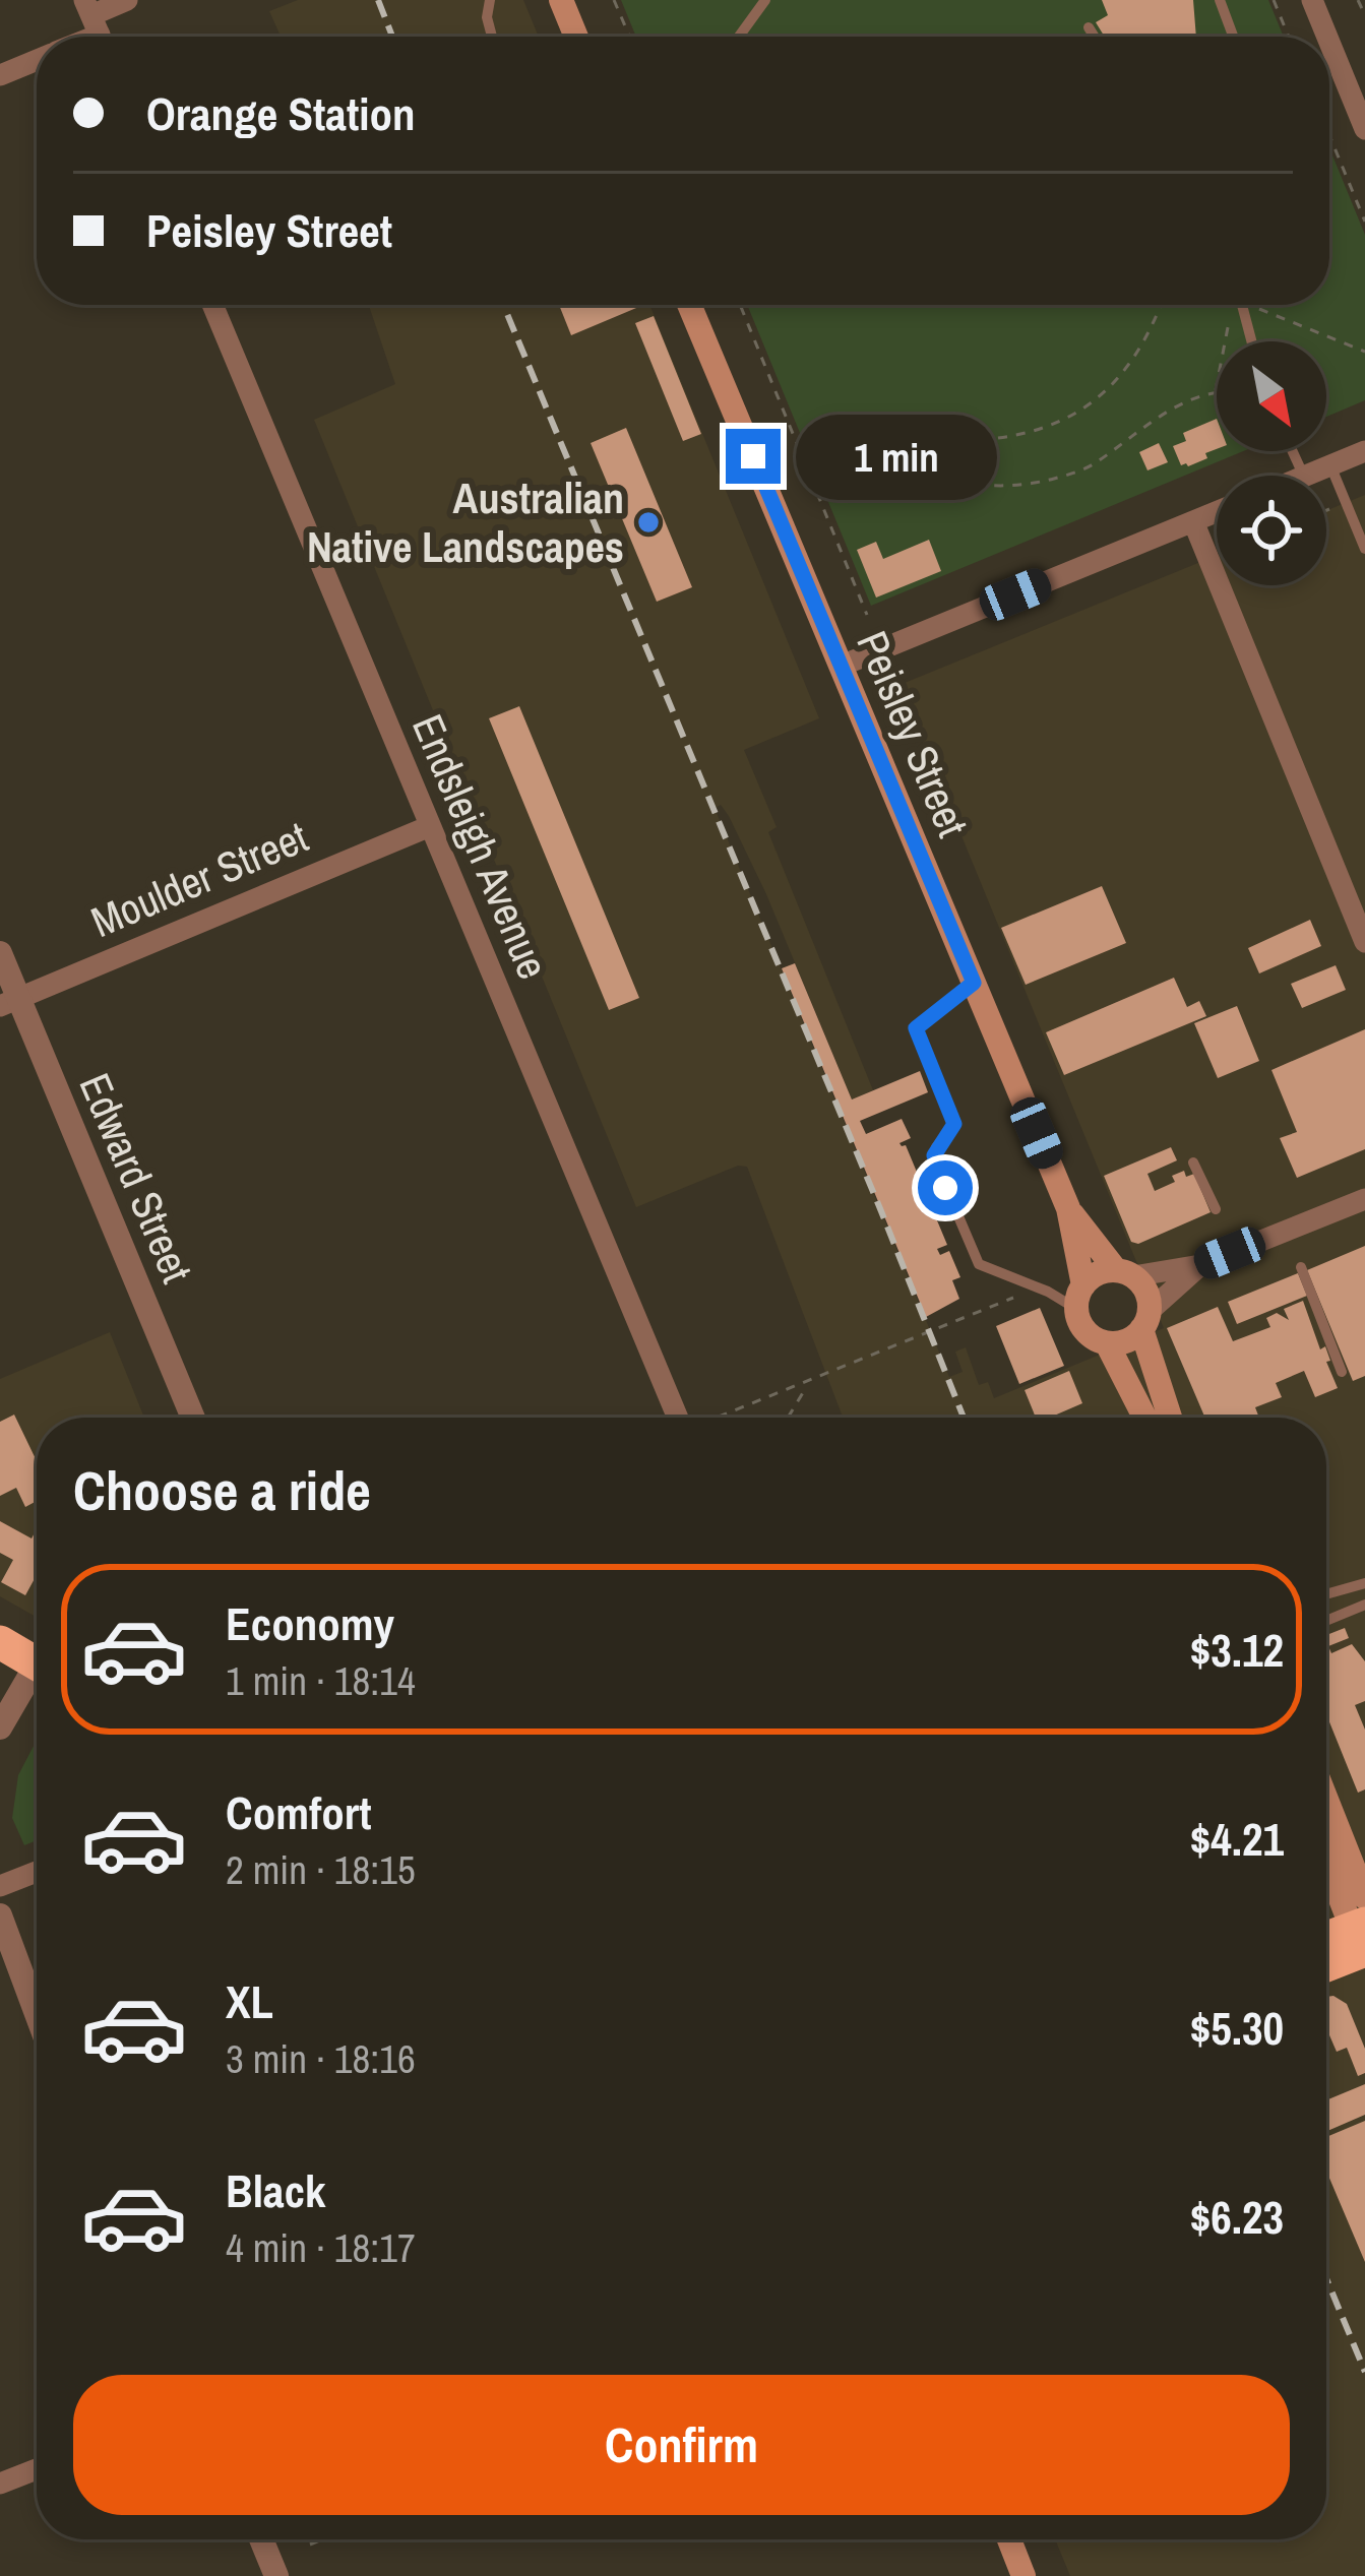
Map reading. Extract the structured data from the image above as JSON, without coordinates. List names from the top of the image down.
{
  "streets": {
    "main road": ["Peisley Street"],
    "street": ["Endsleigh Avenue", "Moulder Street", "Edward Street"]
  },
  "crossings": [
    ["Endsleigh Avenue", "Moulder Street"],
    ["Moulder Street", "Edward Street"]
  ],
  "places": ["Australian Native Landscapes"],
  "north": "bottom right",
  "page": {
    "banner": ["Orange Station", "Peisley Street"],
    "bubble": "1 min",
    "heading": "Choose a ride",
    "list": [
      {
        "name": "Economy",
        "note": "1 min · 18:14",
        "value": "$3.12"
      },
      {
        "name": "Comfort",
        "note": "2 min · 18:15",
        "value": "$4.21"
      },
      {
        "name": "XL",
        "note": "3 min · 18:16",
        "value": "$5.30"
      },
      {
        "name": "Black",
        "note": "4 min · 18:17",
        "value": "$6.23"
      }
    ],
    "buttons": "Confirm"
  }
}
